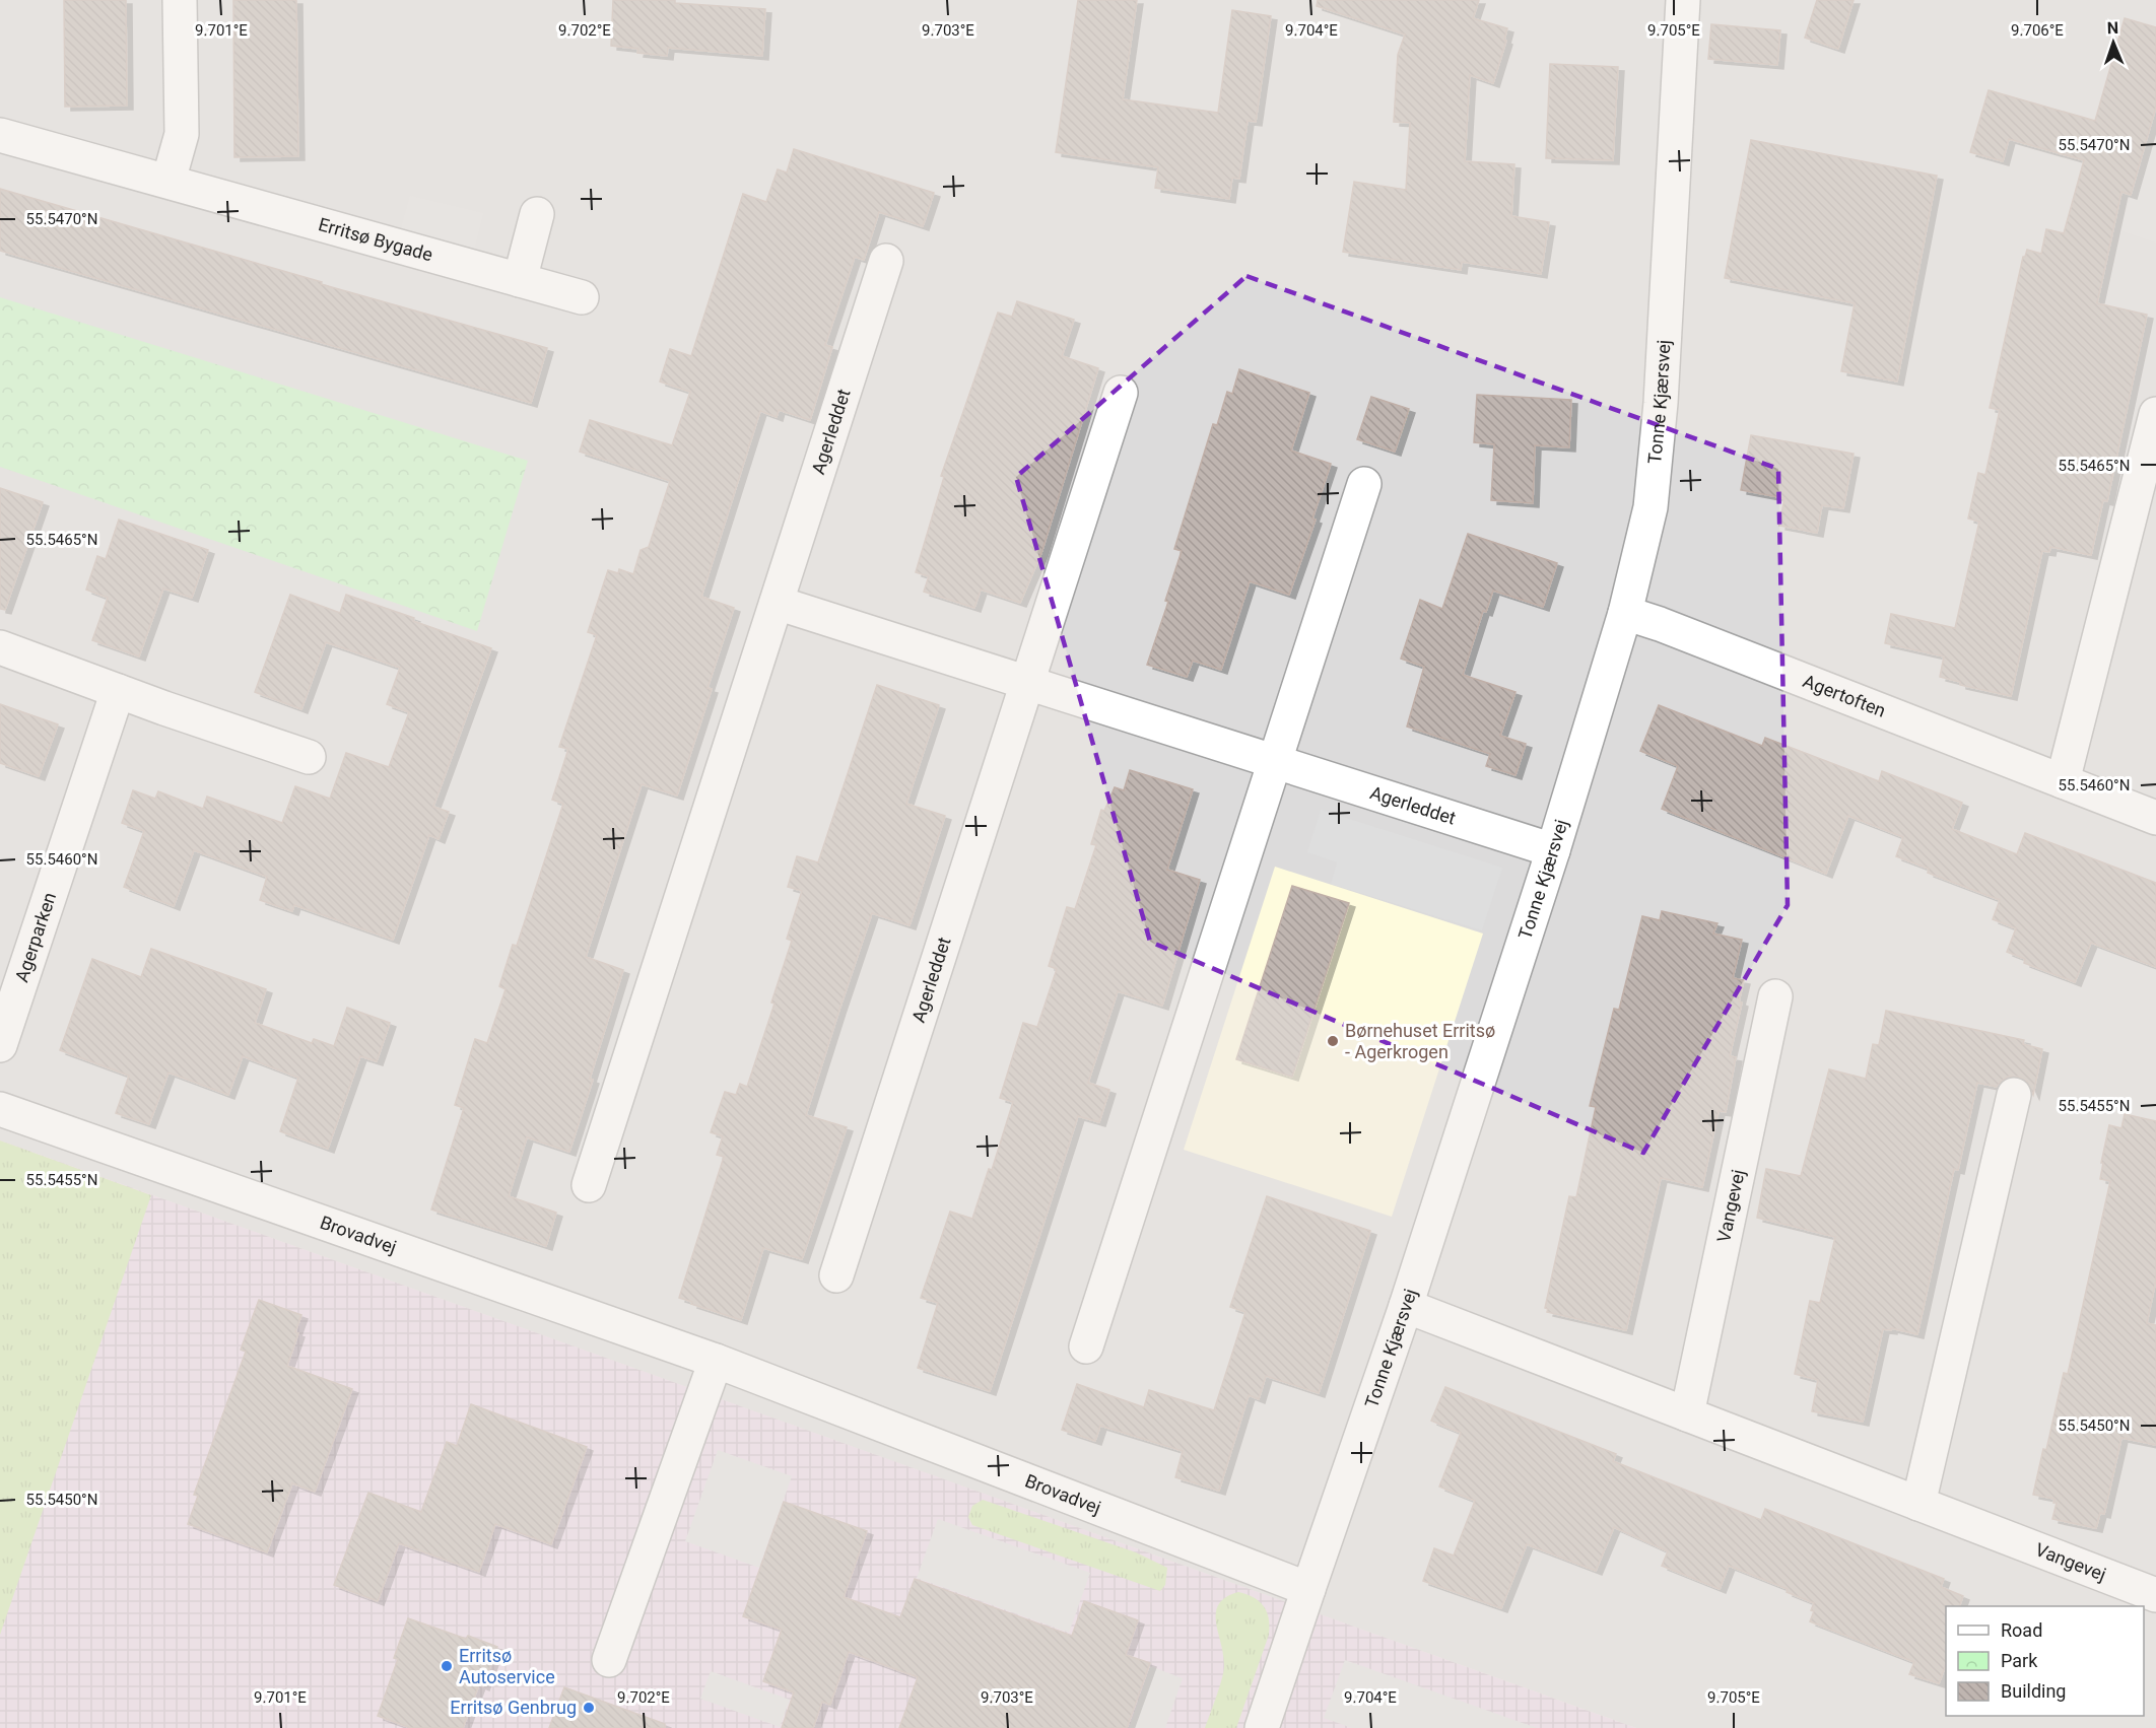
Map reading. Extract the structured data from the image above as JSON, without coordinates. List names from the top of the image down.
{
  "streets": {
    "street": [
      "Erritsø Bygade",
      "Tonne Kjærsvej",
      "Agerleddet",
      "Agertoften",
      "Agerparken",
      "Vangevej",
      "Brovadvej"
    ]
  },
  "crossings": [
    ["Tonne Kjærsvej", "Agerleddet"],
    ["Tonne Kjærsvej", "Agertoften"],
    ["Tonne Kjærsvej", "Vangevej"],
    ["Tonne Kjærsvej", "Brovadvej"]
  ],
  "places": ["Børnehuset Erritsø - Agerkrogen", "Erritsø Autoservice", "Erritsø Genbrug"],
  "legend": ["Road", "Park", "Building"],
  "north": "top",
  "coordinates": [
    "9.701°E",
    "9.702°E",
    "9.703°E",
    "9.704°E",
    "9.705°E",
    "9.706°E",
    "55.5470°N",
    "55.5465°N",
    "55.5460°N",
    "55.5455°N",
    "55.5450°N"
  ]
}
